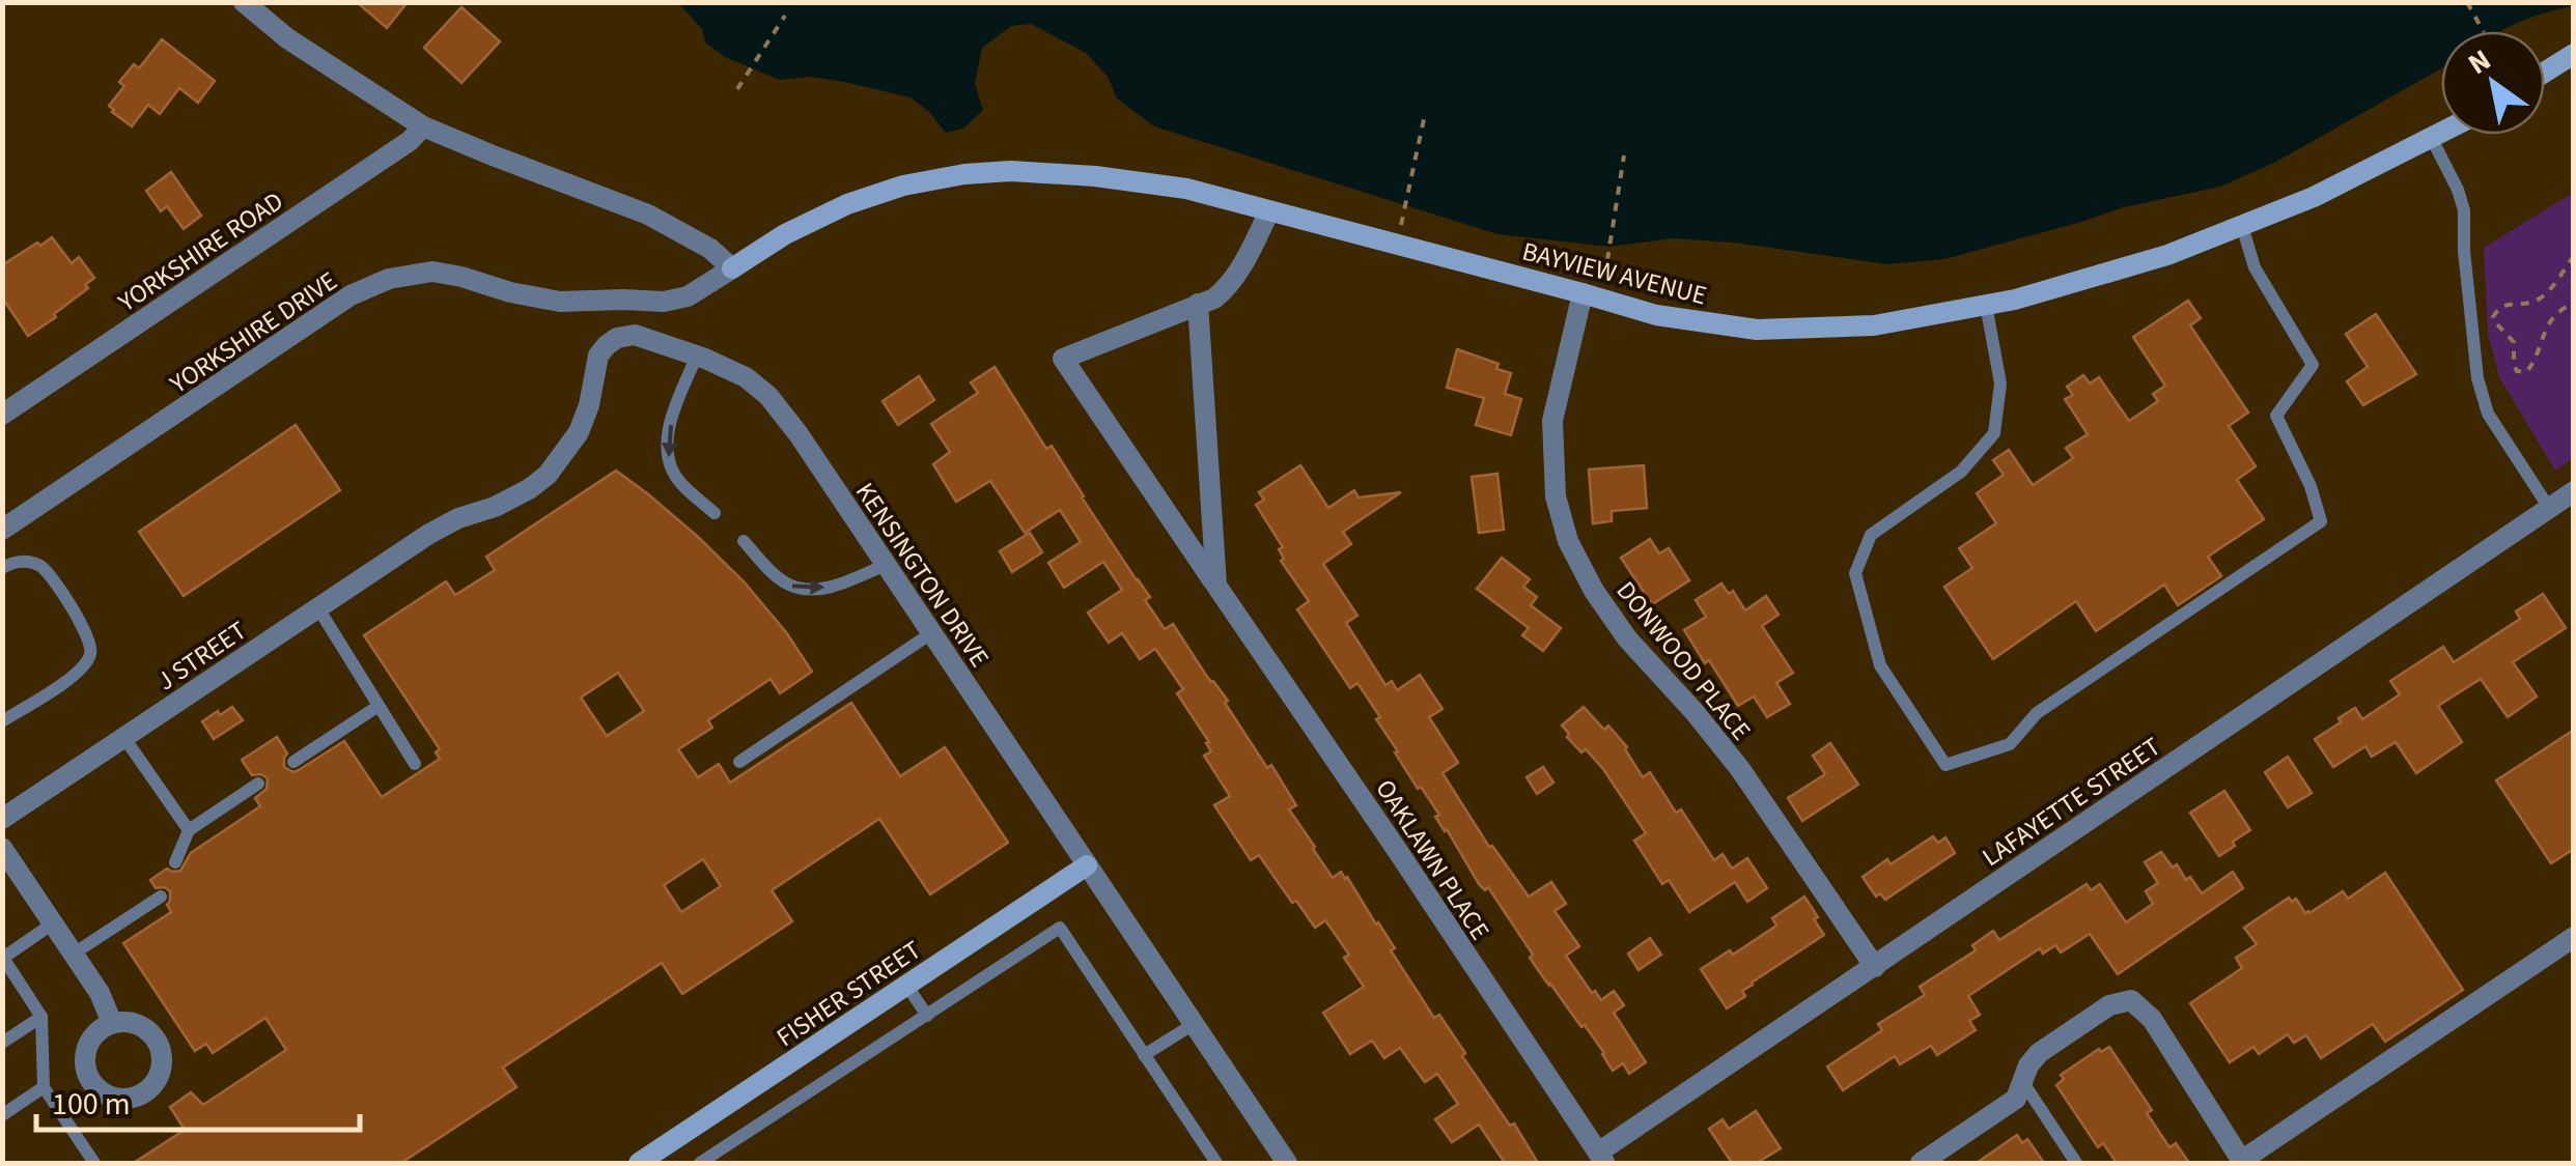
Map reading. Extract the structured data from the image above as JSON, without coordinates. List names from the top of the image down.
{
  "streets": {
    "street": [
      "YORKSHIRE ROAD",
      "BAYVIEW AVENUE",
      "YORKSHIRE DRIVE",
      "KENSINGTON DRIVE",
      "J STREET",
      "DONWOOD PLACE",
      "LAFAYETTE STREET",
      "OAKLAWN PLACE",
      "FISHER STREET"
    ]
  },
  "crossings": [
    ["BAYVIEW AVENUE", "YORKSHIRE DRIVE"],
    ["BAYVIEW AVENUE", "DONWOOD PLACE"],
    ["BAYVIEW AVENUE", "OAKLAWN PLACE"],
    ["KENSINGTON DRIVE", "J STREET"],
    ["KENSINGTON DRIVE", "FISHER STREET"],
    ["DONWOOD PLACE", "LAFAYETTE STREET"],
    ["LAFAYETTE STREET", "OAKLAWN PLACE"]
  ],
  "scale_bar": "100 m",
  "north": "top left"
}
